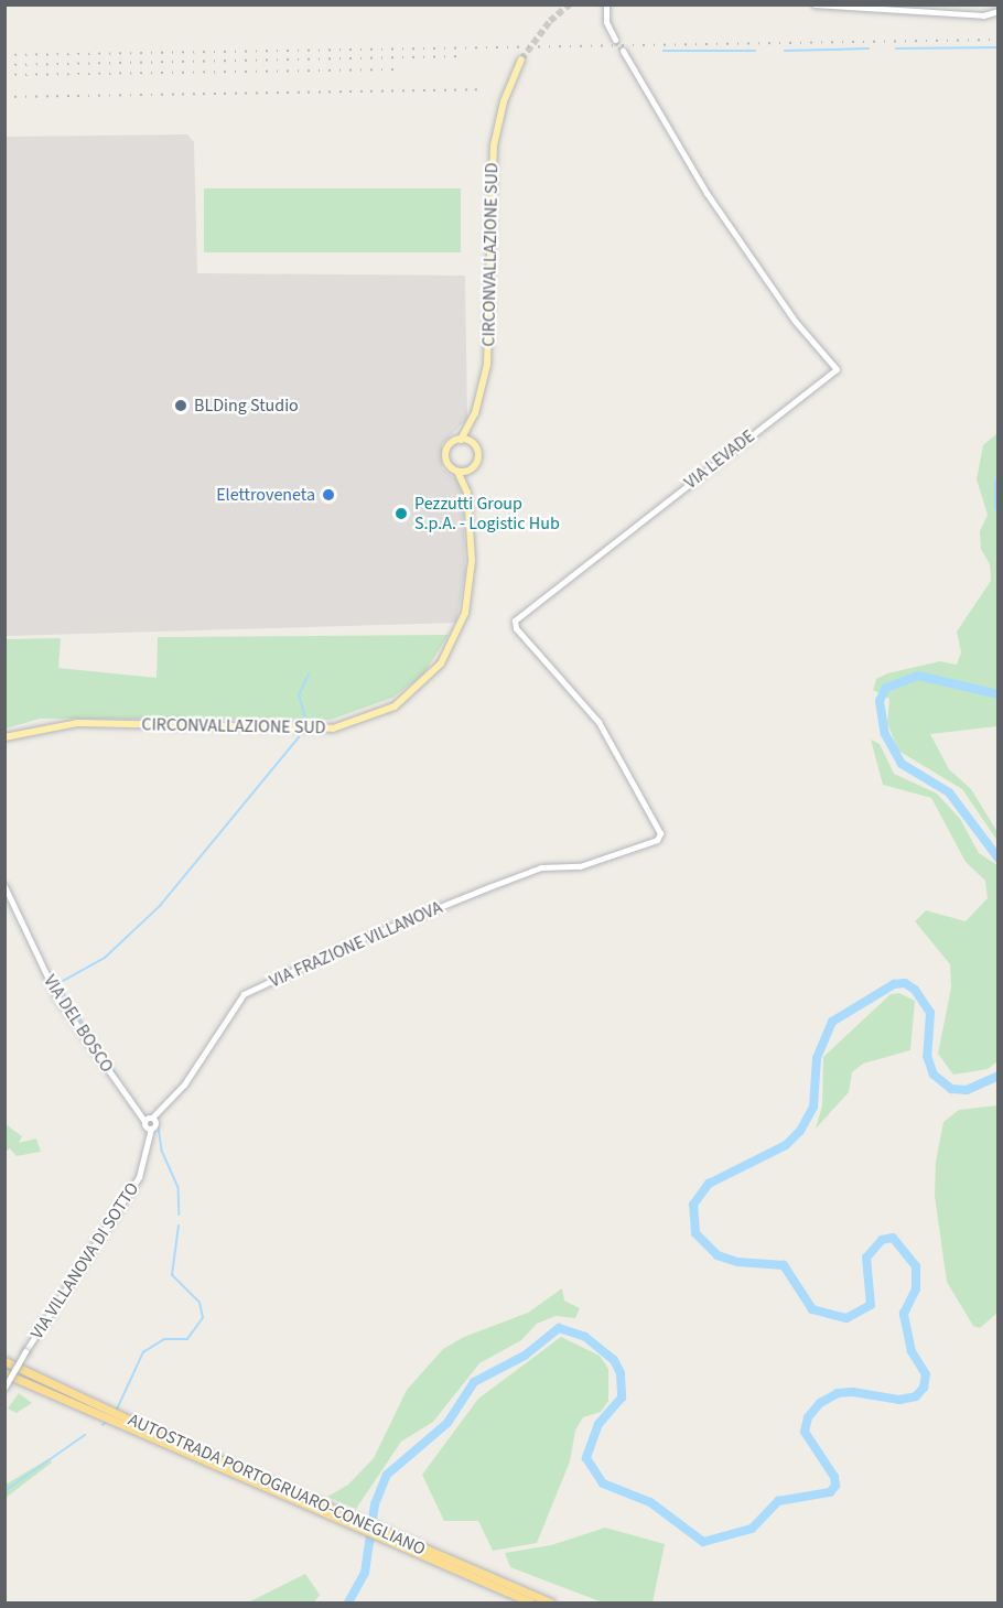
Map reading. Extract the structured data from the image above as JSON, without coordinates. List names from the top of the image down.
{
  "streets": {
    "highway": ["AUTOSTRADA PORTOGRUARO-CONEGLIANO"],
    "main road": ["CIRCONVALLAZIONE SUD"],
    "street": [
      "VIA LEVADE",
      "VIA FRAZIONE VILLANOVA",
      "VIA DEL BOSCO",
      "VIA VILLANOVA DI SOTTO"
    ]
  },
  "crossings": [
    ["VIA LEVADE", "VIA FRAZIONE VILLANOVA"],
    ["VIA FRAZIONE VILLANOVA", "VIA VILLANOVA DI SOTTO"],
    ["VIA DEL BOSCO", "VIA VILLANOVA DI SOTTO"]
  ],
  "places": ["BLDing Studio", "Elettroveneta", "Pezzutti Group S.p.A. - Logistic Hub"]
}
